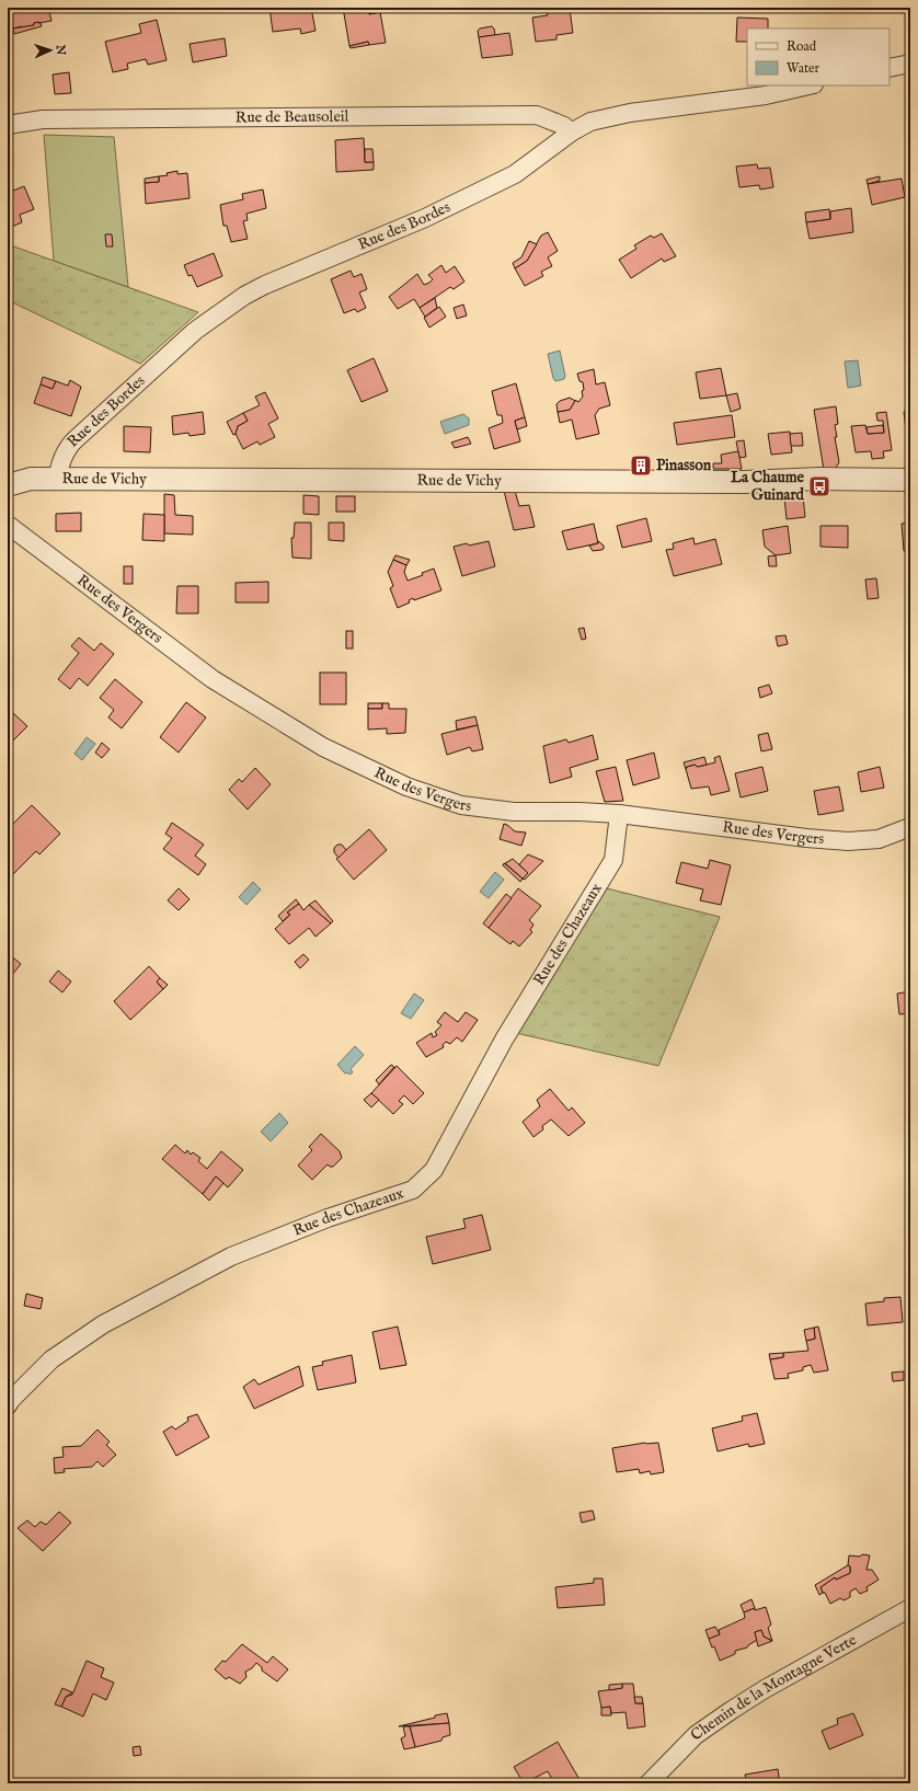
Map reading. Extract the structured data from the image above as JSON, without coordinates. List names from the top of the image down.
{
  "streets": {
    "street": [
      "Rue de Beausoleil",
      "Rue des Bordes",
      "Rue de Vichy",
      "Rue des Vergers",
      "Rue des Chazeaux",
      "Chemin de la Montagne Verte"
    ]
  },
  "crossings": [
    ["Rue de Beausoleil", "Rue des Bordes"],
    ["Rue des Bordes", "Rue de Vichy"],
    ["Rue des Vergers", "Rue des Chazeaux"]
  ],
  "places": {
    "building": ["Pinasson"],
    "bus stop": ["La Chaume Guinard"]
  },
  "legend": ["Road", "Water"],
  "north": "right"
}
